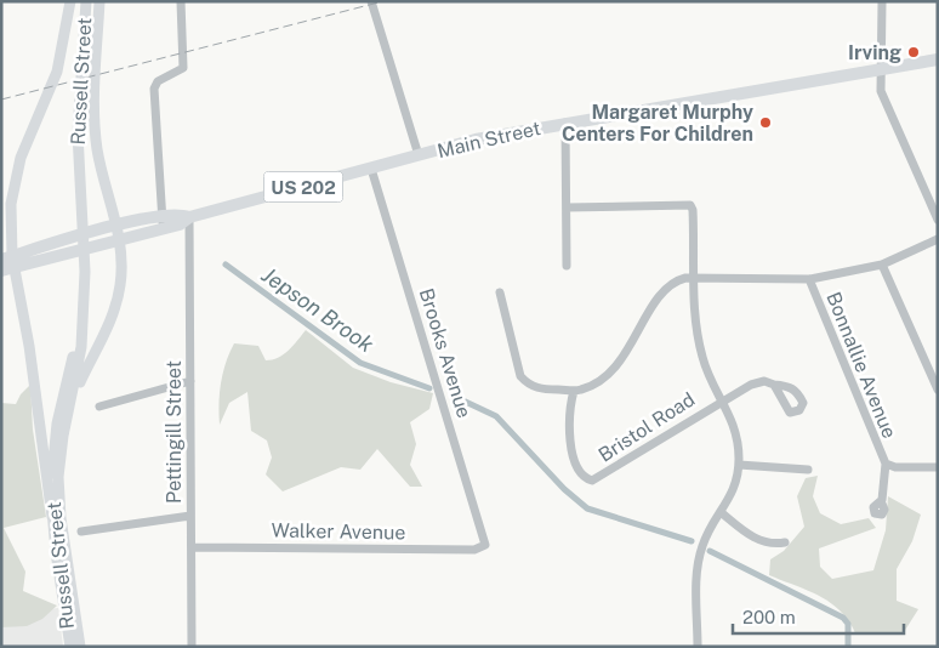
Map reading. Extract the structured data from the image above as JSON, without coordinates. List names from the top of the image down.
{
  "streets": {
    "highway": ["Main Street", "US 202"],
    "main road": ["Russell Street"],
    "street": [
      "Brooks Avenue",
      "Bonnallie Avenue",
      "Bristol Road",
      "Pettingill Street",
      "Walker Avenue"
    ]
  },
  "crossings": [
    ["Main Street", "Brooks Avenue"],
    ["Main Street", "Pettingill Street"],
    ["Brooks Avenue", "Walker Avenue"],
    ["Pettingill Street", "Walker Avenue"]
  ],
  "water": ["Jepson Brook"],
  "places": ["Irving", "Margaret Murphy Centers For Children"],
  "scale_bar": "200 m"
}
